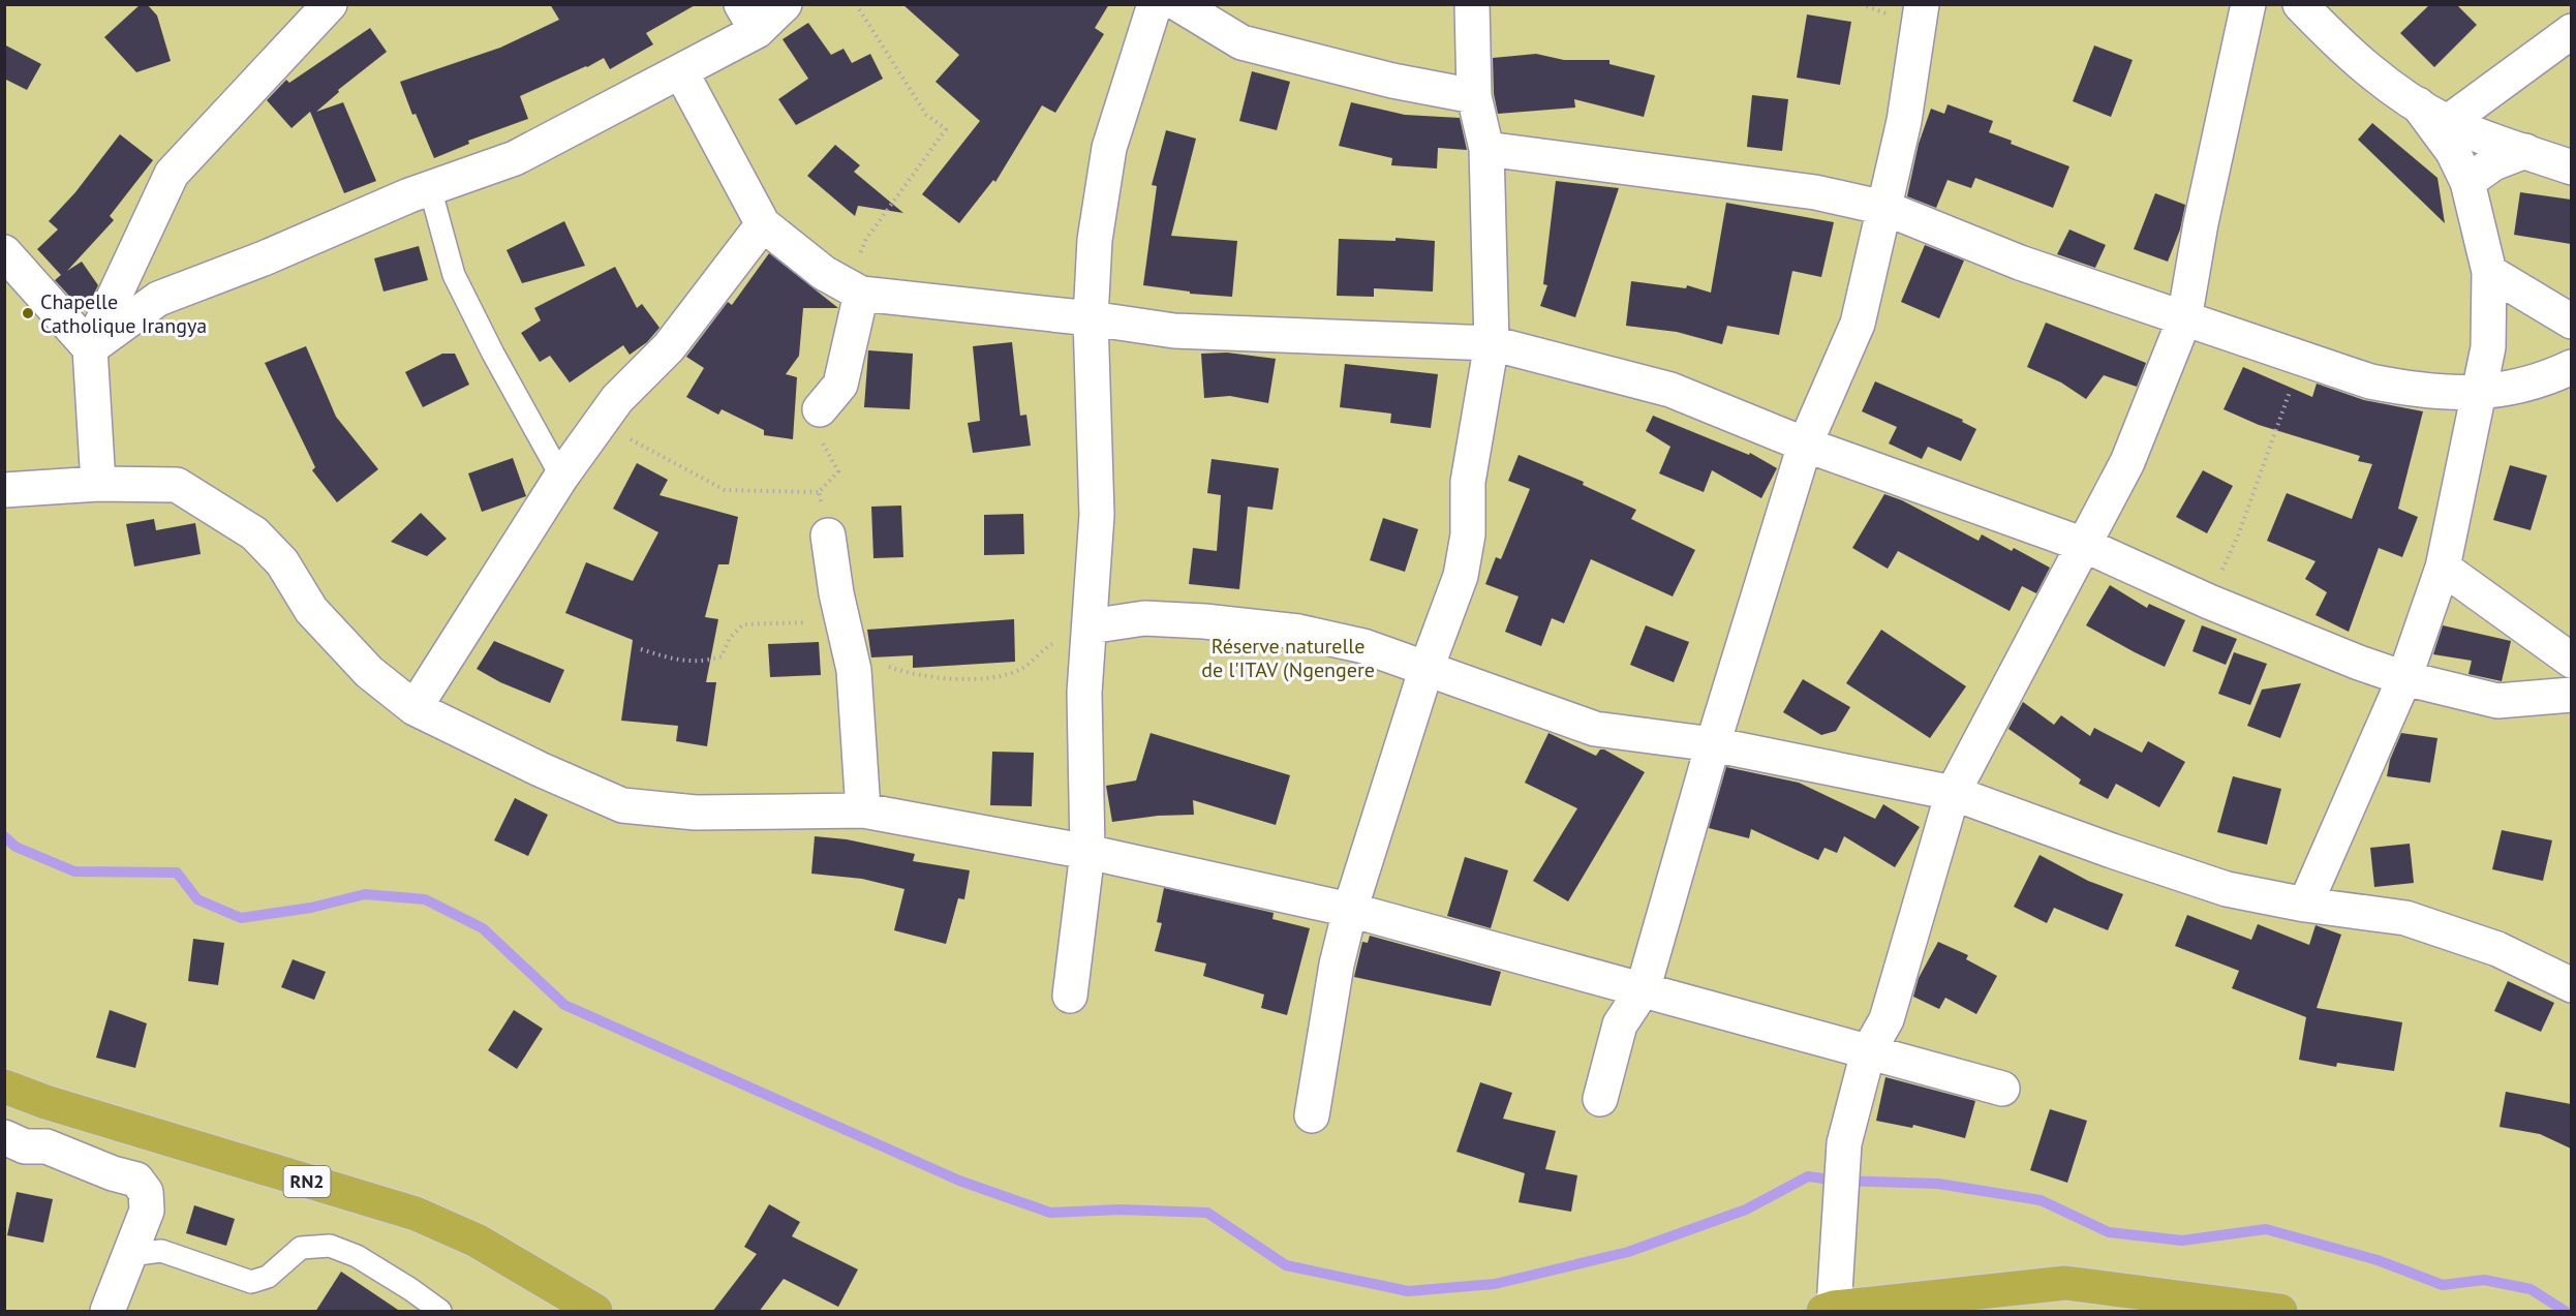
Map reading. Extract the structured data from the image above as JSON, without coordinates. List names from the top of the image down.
{
  "streets": {
    "highway": ["RN2"]
  },
  "parks": ["Réserve naturelle de l'ITAV (Ngengere"],
  "places": ["Chapelle Catholique Irangya"]
}
